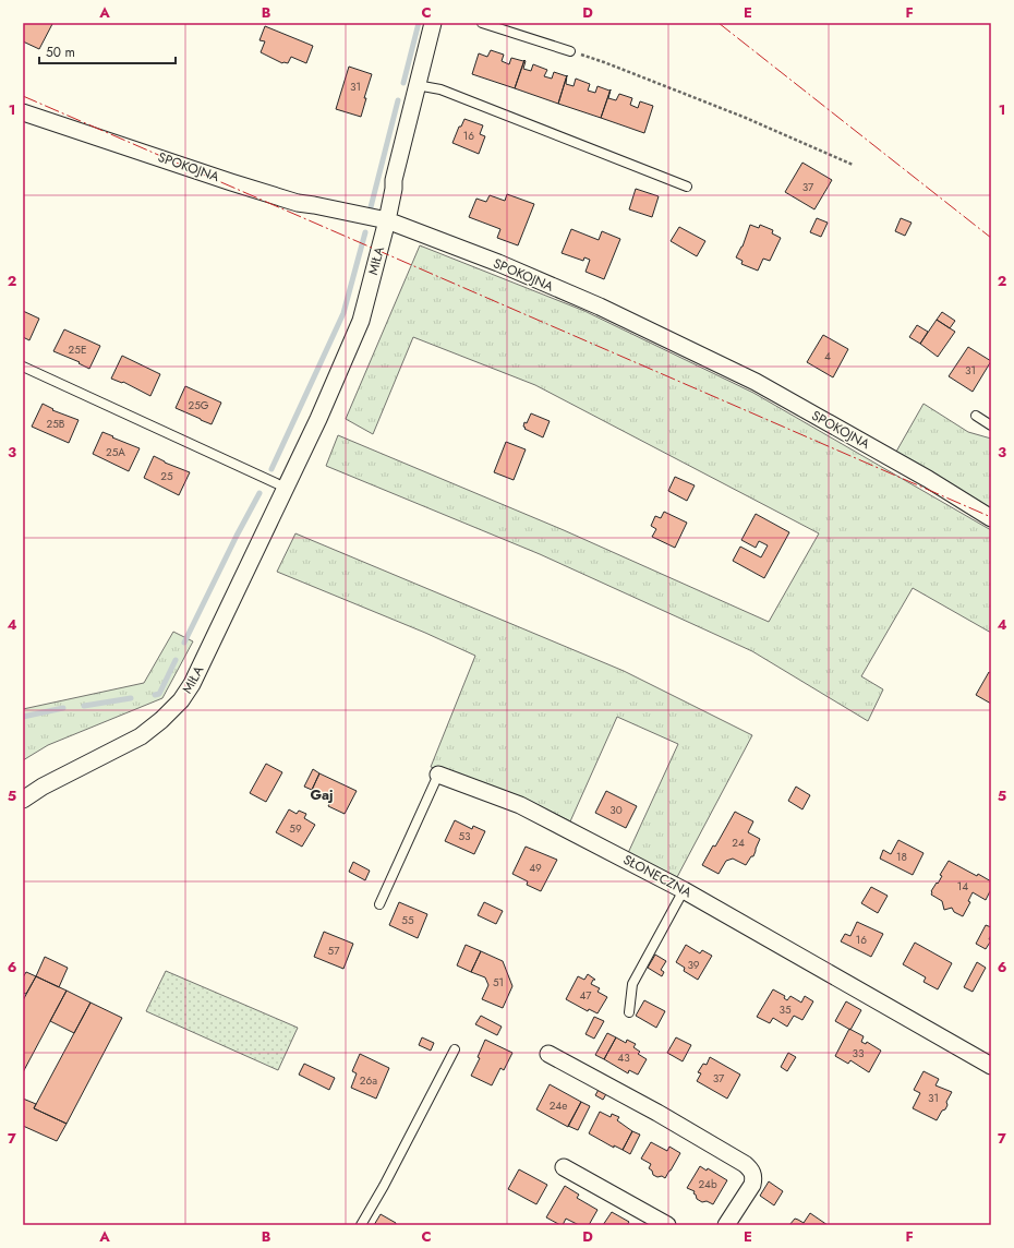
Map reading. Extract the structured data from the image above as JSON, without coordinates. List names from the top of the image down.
{
  "streets": {
    "street": ["SPOKOJNA", "MIŁA", "SŁONECZNA"]
  },
  "crossings": [
    ["SPOKOJNA", "MIŁA"]
  ],
  "districts": ["Gaj"],
  "house_numbers": [
    "31",
    "16",
    "37",
    "25E",
    "4",
    "31",
    "25G",
    "25B",
    "25A",
    "25",
    "30",
    "59",
    "53",
    "24",
    "18",
    "49",
    "14",
    "55",
    "16",
    "57",
    "39",
    "51",
    "47",
    "35",
    "33",
    "43",
    "37",
    "26a",
    "31",
    "24e",
    "24b"
  ],
  "scale_bar": "50 m",
  "grid": {
    "columns": [
      "A",
      "B",
      "C",
      "D",
      "E",
      "F"
    ],
    "rows": [
      "1",
      "2",
      "3",
      "4",
      "5",
      "6",
      "7"
    ]
  }
}
